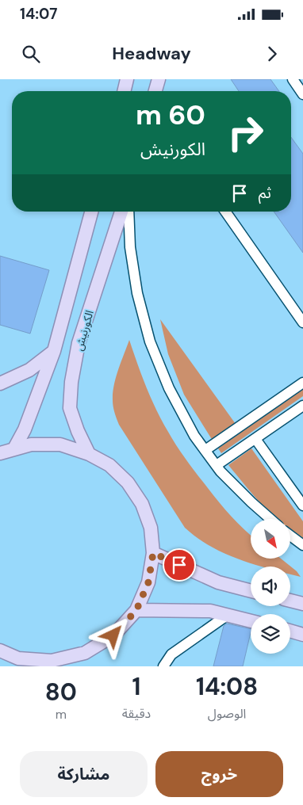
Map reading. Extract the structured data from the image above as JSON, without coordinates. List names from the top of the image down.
{
  "streets": {
    "main road": ["الكورنيش"]
  },
  "north": "bottom right",
  "page": {
    "status": "14:07",
    "header": "Headway",
    "turn": ["60 m", "الكورنيش"],
    "then": "ثم",
    "eta": [
      "14:08",
      "الوصول",
      "1",
      "دقيقة",
      "80",
      "m"
    ],
    "buttons": ["خروج", "مشاركة"]
  }
}
